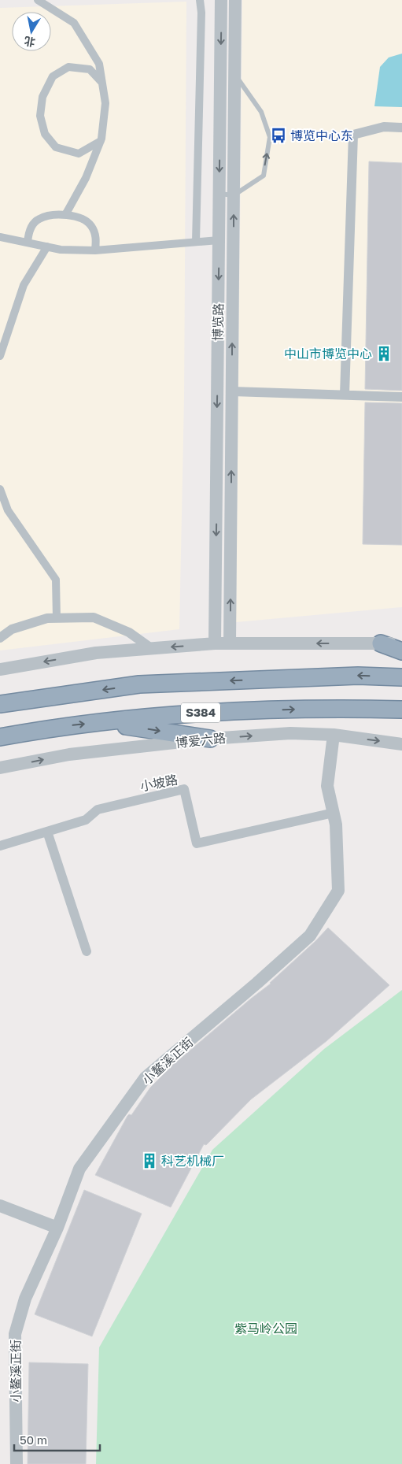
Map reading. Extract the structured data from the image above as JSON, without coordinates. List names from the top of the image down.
{
  "streets": {
    "highway": ["S384", "博爱六路"],
    "street": ["博览路", "小坡路", "小鳌溪正街"]
  },
  "crossings": [
    ["博爱六路", "小鳌溪正街"],
    ["小坡路", "小鳌溪正街"]
  ],
  "parks": ["紫马岭公园"],
  "places": {
    "bus stop": ["博览中心东"],
    "building": ["中山市博览中心", "科艺机械厂"]
  },
  "scale_bar": "50 m",
  "north": "bottom"
}
